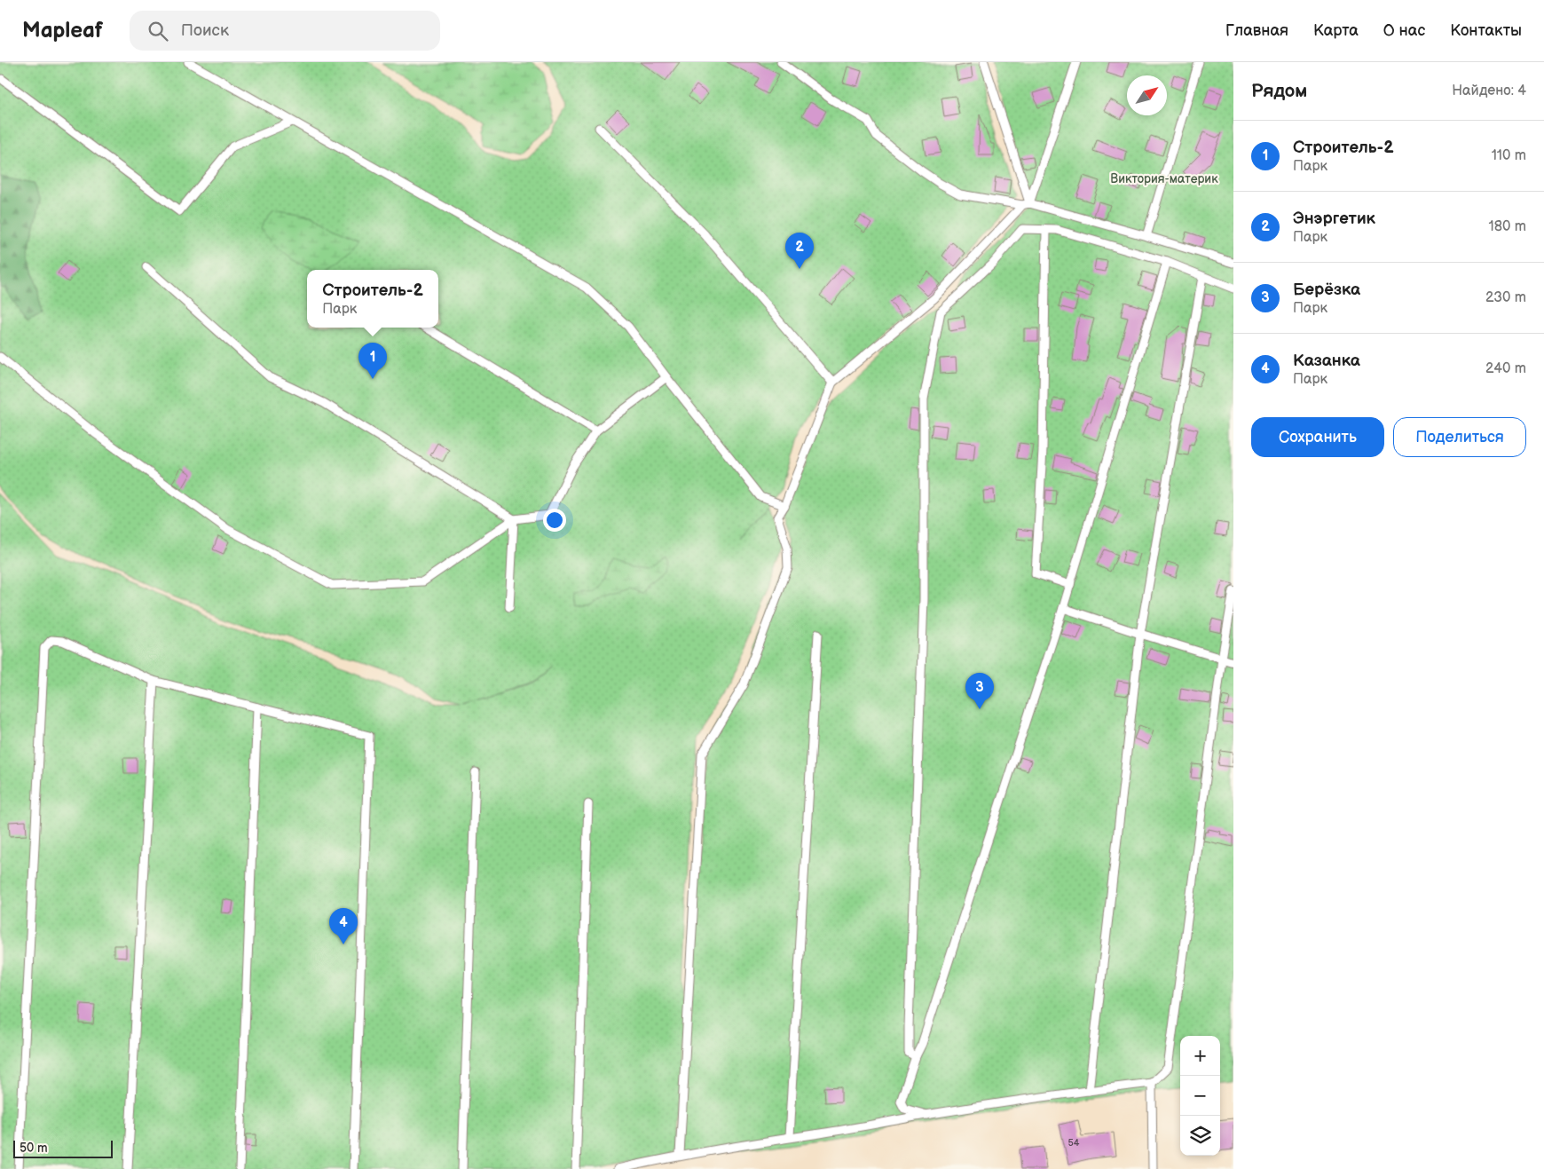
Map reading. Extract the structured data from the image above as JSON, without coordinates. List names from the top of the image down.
{
  "parks": ["Виктория-материк"],
  "house_numbers": ["54"],
  "scale_bar": "50 m",
  "north": "top right",
  "page": {
    "header": "Mapleaf",
    "search": "Поиск",
    "nav": [
      "Главная",
      "Карта",
      "О нас",
      "Контакты"
    ],
    "heading": ["Рядом", "Найдено: 4"],
    "list": [
      {
        "mark": "1",
        "name": "Строитель-2",
        "note": "Парк",
        "value": "110 m"
      },
      {
        "mark": "2",
        "name": "Энэргетик",
        "note": "Парк",
        "value": "180 m"
      },
      {
        "mark": "3",
        "name": "Берёзка",
        "note": "Парк",
        "value": "230 m"
      },
      {
        "mark": "4",
        "name": "Казанка",
        "note": "Парк",
        "value": "240 m"
      }
    ],
    "pins": [
      "2",
      "1",
      "3",
      "4"
    ],
    "popup": ["Строитель-2", "Парк"],
    "buttons": ["Сохранить", "Поделиться"],
    "map_buttons": ["+", "−"],
    "scale": "50 m"
  }
}
